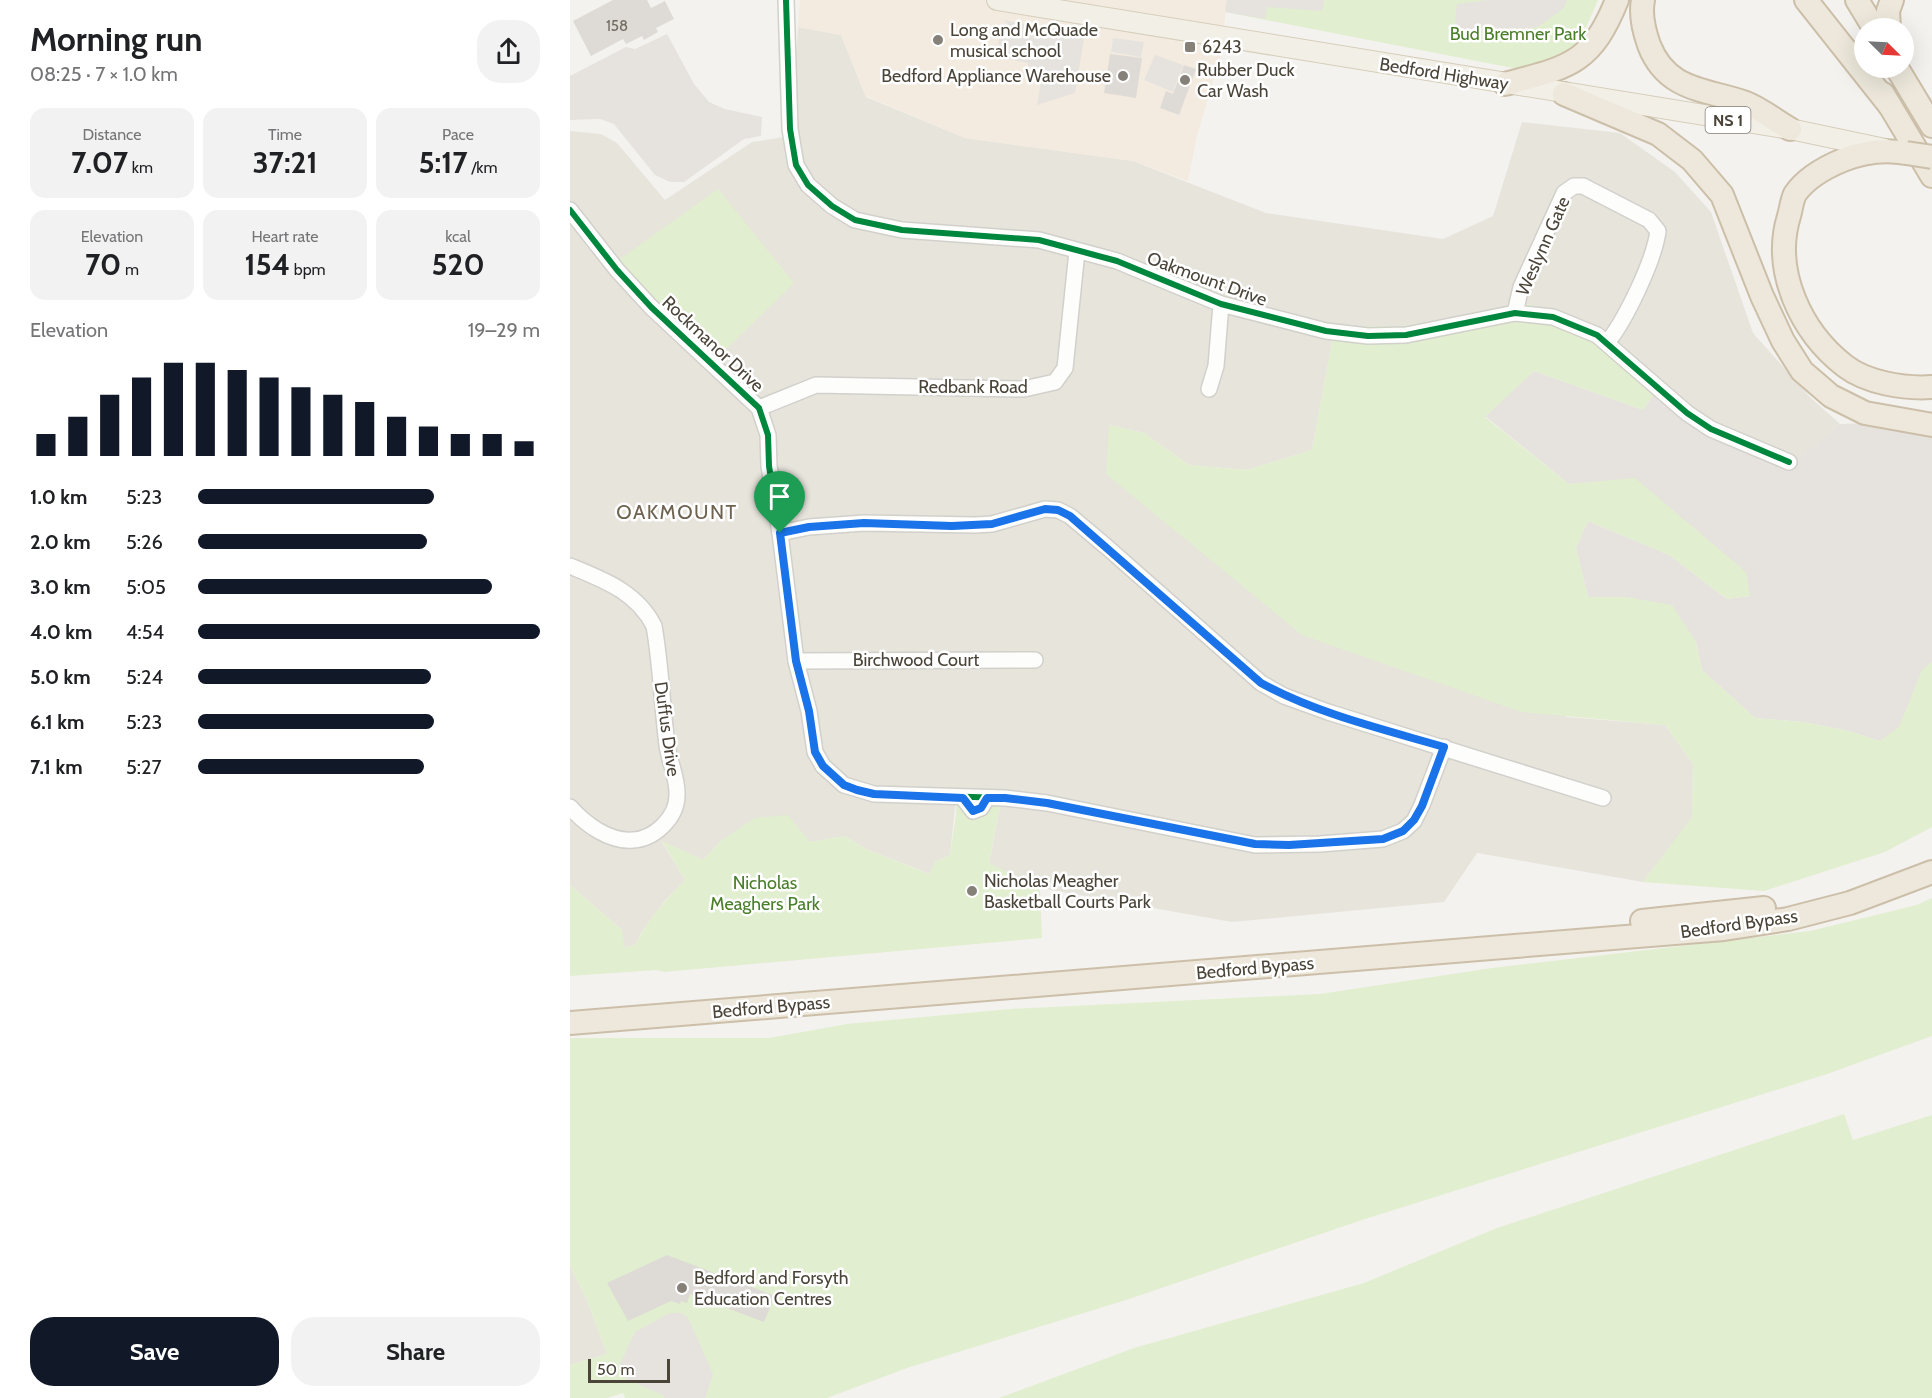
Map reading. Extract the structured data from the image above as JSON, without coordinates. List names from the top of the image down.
{
  "streets": {
    "highway": ["Bedford Bypass"],
    "main road": ["Bedford Highway", "NS 1"],
    "street": [
      "Weslynn Gate",
      "Oakmount Drive",
      "Rockmanor Drive",
      "Redbank Road",
      "Birchwood Court",
      "Duffus Drive"
    ]
  },
  "crossings": [
    ["Weslynn Gate", "Oakmount Drive"],
    ["Oakmount Drive", "Redbank Road"],
    ["Rockmanor Drive", "Redbank Road"],
    ["Rockmanor Drive", "Birchwood Court"]
  ],
  "districts": ["OAKMOUNT"],
  "parks": ["Bud Bremner Park", "Nicholas Meaghers Park"],
  "places": {
    "other": [
      "Long and McQuade musical school",
      "Bedford Appliance Warehouse",
      "Rubber Duck Car Wash",
      "Nicholas Meagher Basketball Courts Park",
      "Bedford and Forsyth Education Centres"
    ],
    "transit": ["6243"]
  },
  "house_numbers": ["158"],
  "scale_bar": "50 m",
  "north": "bottom right",
  "page": {
    "heading": ["Morning run", "08:25 · 7 × 1.0 km"],
    "stats": [
      ["Distance", "7.07 km"],
      ["Time", "37:21"],
      ["Pace", "5:17 /km"],
      ["Elevation", "70 m"],
      ["Heart rate", "154 bpm"],
      ["kcal", "520"]
    ],
    "chart": ["Elevation", "19–29 m"],
    "list": [
      {
        "name": "1.0 km",
        "note": "5:23"
      },
      {
        "name": "2.0 km",
        "note": "5:26"
      },
      {
        "name": "3.0 km",
        "note": "5:05"
      },
      {
        "name": "4.0 km",
        "note": "4:54"
      },
      {
        "name": "5.0 km",
        "note": "5:24"
      },
      {
        "name": "6.1 km",
        "note": "5:23"
      },
      {
        "name": "7.1 km",
        "note": "5:27"
      }
    ],
    "buttons": ["Save", "Share"],
    "scale": "50 m"
  }
}
